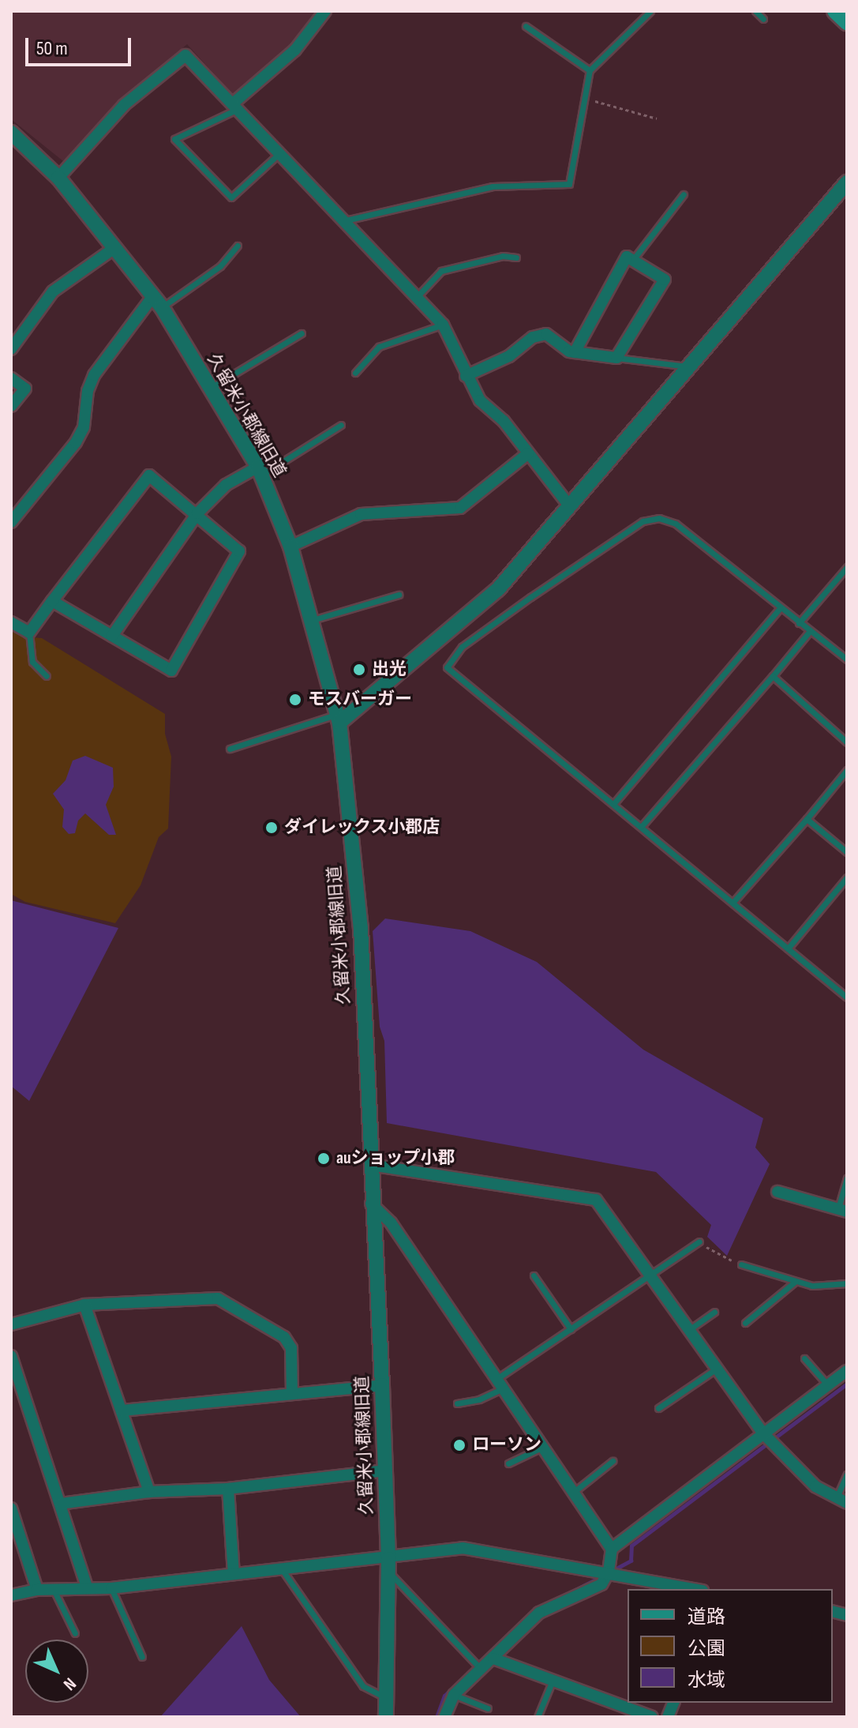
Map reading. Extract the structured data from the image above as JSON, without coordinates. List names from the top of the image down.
{
  "streets": {
    "street": ["久留米小郡線旧道"]
  },
  "places": [
    "出光",
    "モスバーガー",
    "ダイレックス小郡店",
    "auショップ小郡",
    "ローソン"
  ],
  "legend": ["道路", "公園", "水域"],
  "scale_bar": "50 m",
  "north": "bottom right"
}
